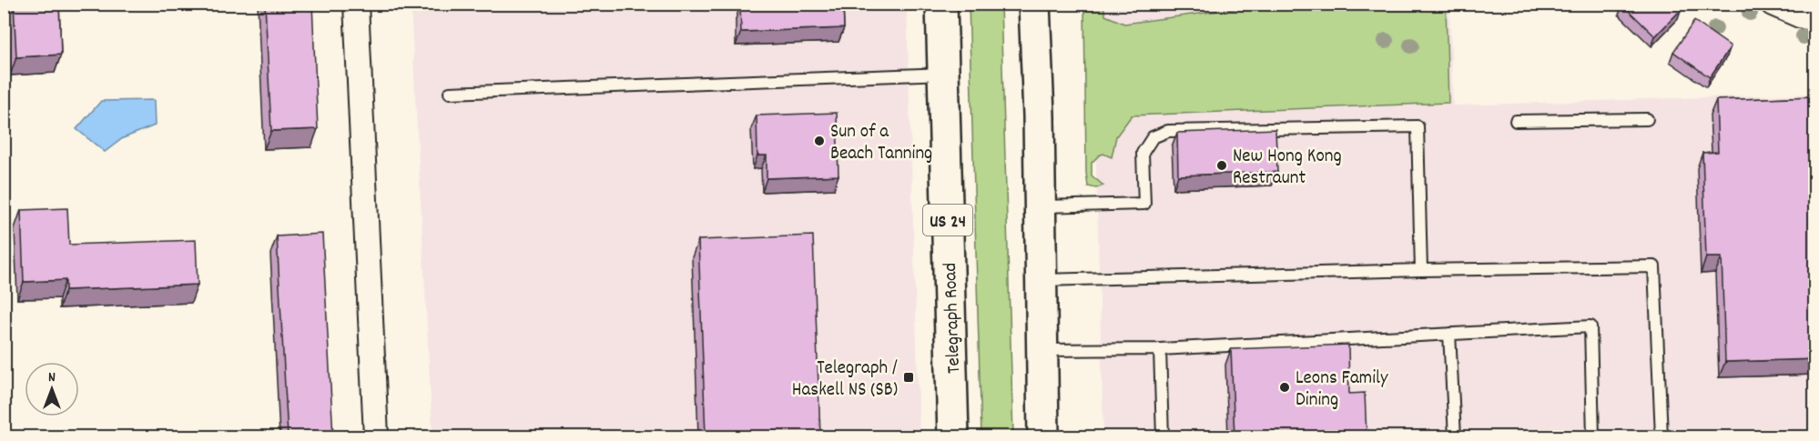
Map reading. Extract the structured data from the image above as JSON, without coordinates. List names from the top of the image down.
{
  "streets": {
    "main road": ["US 24", "Telegraph Road"]
  },
  "places": {
    "other": ["Sun of a Beach Tanning", "New Hong Kong Restraunt", "Leons Family Dining"],
    "transit": ["Telegraph / Haskell NS (SB)"]
  },
  "north": "top"
}
